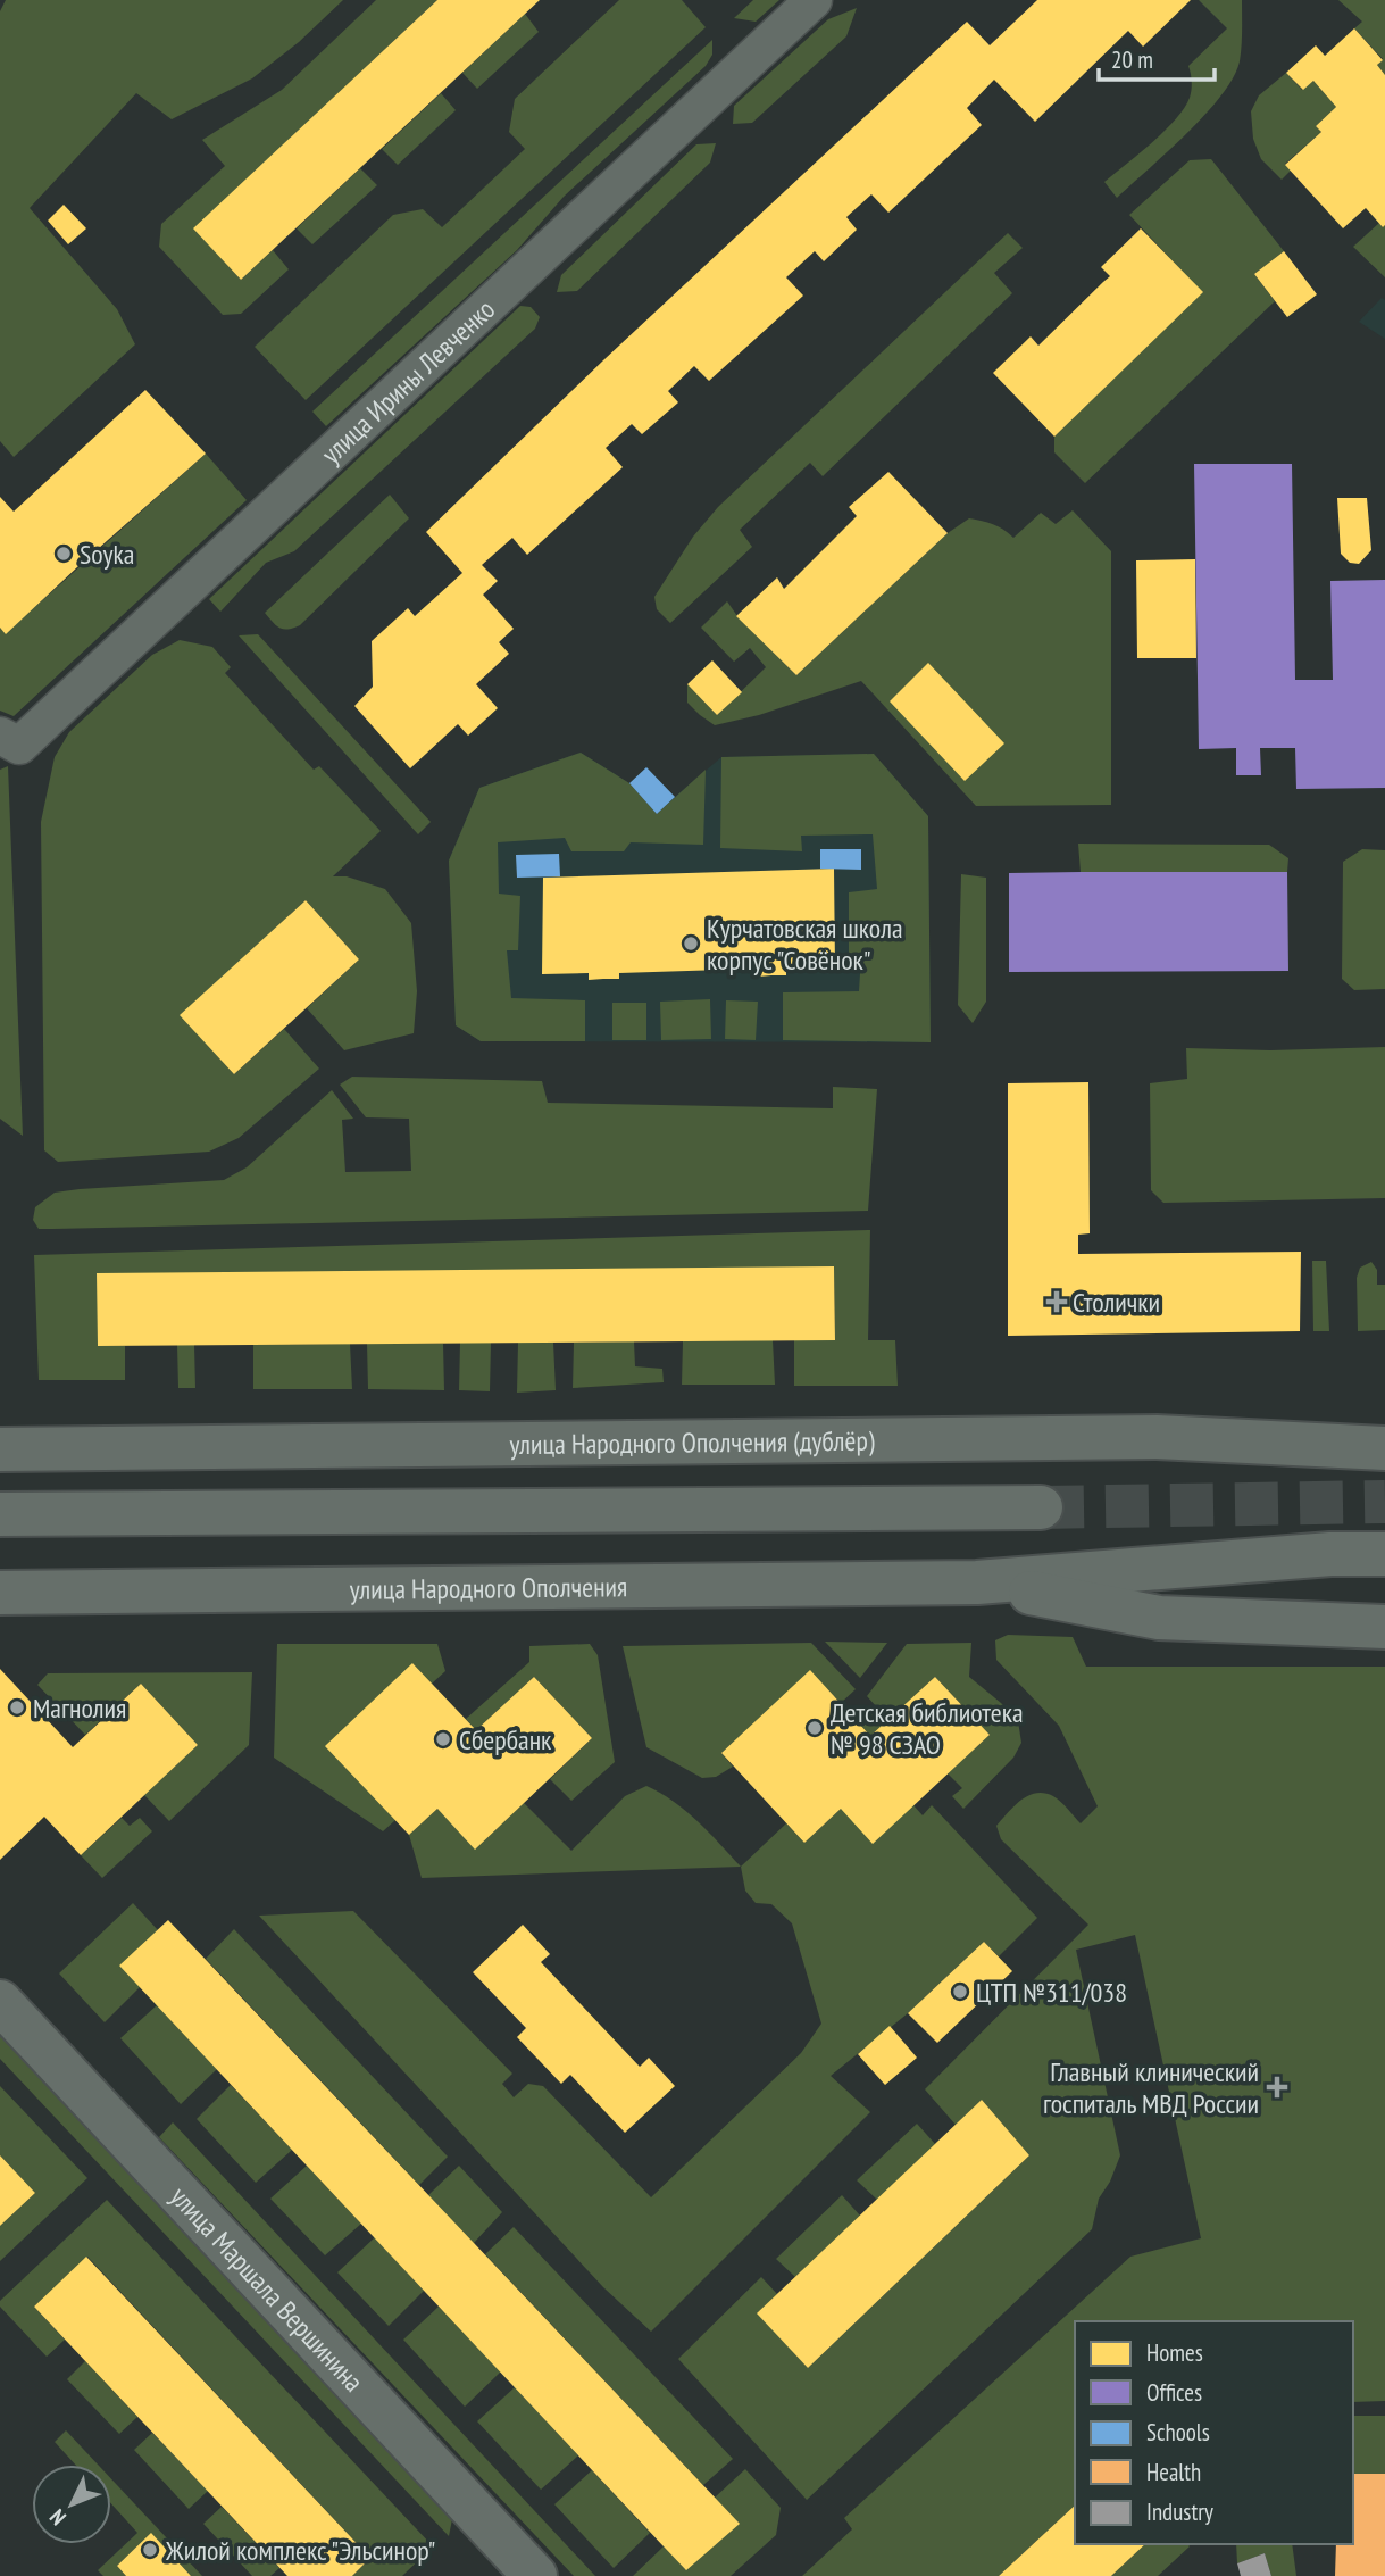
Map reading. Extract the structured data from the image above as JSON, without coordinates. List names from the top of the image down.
{
  "streets": {
    "street": [
      "улица Ирины Левченко",
      "улица Народного Ополчения (дублёр)",
      "улица Народного Ополчения",
      "улица Маршала Вершинина"
    ]
  },
  "places": {
    "other": [
      "Soyka",
      "Курчатовская школа корпус \"Совёнок\"",
      "Магнолия",
      "Детская библиотека № 98 СЗАО",
      "Сбербанк",
      "ЦТП №311/038",
      "Жилой комплекс \"Эльсинор\""
    ],
    "health": ["Столички", "Главный клинический госпиталь МВД России"]
  },
  "legend": [
    "Homes",
    "Offices",
    "Schools",
    "Health",
    "Industry"
  ],
  "scale_bar": "20 m",
  "north": "bottom left"
}
